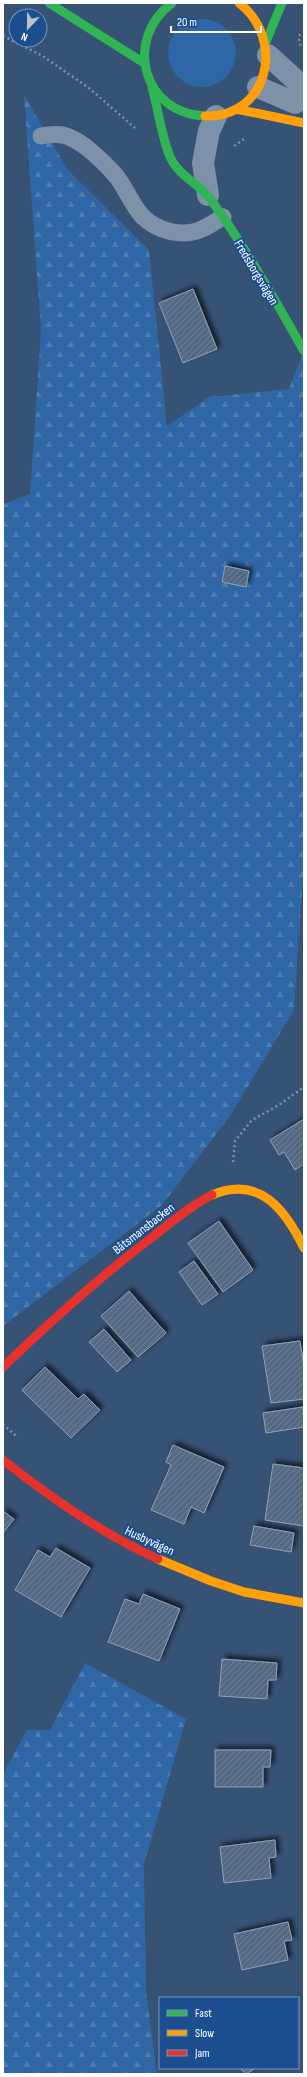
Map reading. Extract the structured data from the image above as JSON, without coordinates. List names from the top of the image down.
{
  "streets": {
    "street": ["Fredsborgsvägen", "Båtsmansbacken", "Husbyvägen"]
  },
  "legend": ["Fast", "Slow", "Jam"],
  "scale_bar": "20 m",
  "north": "bottom"
}
